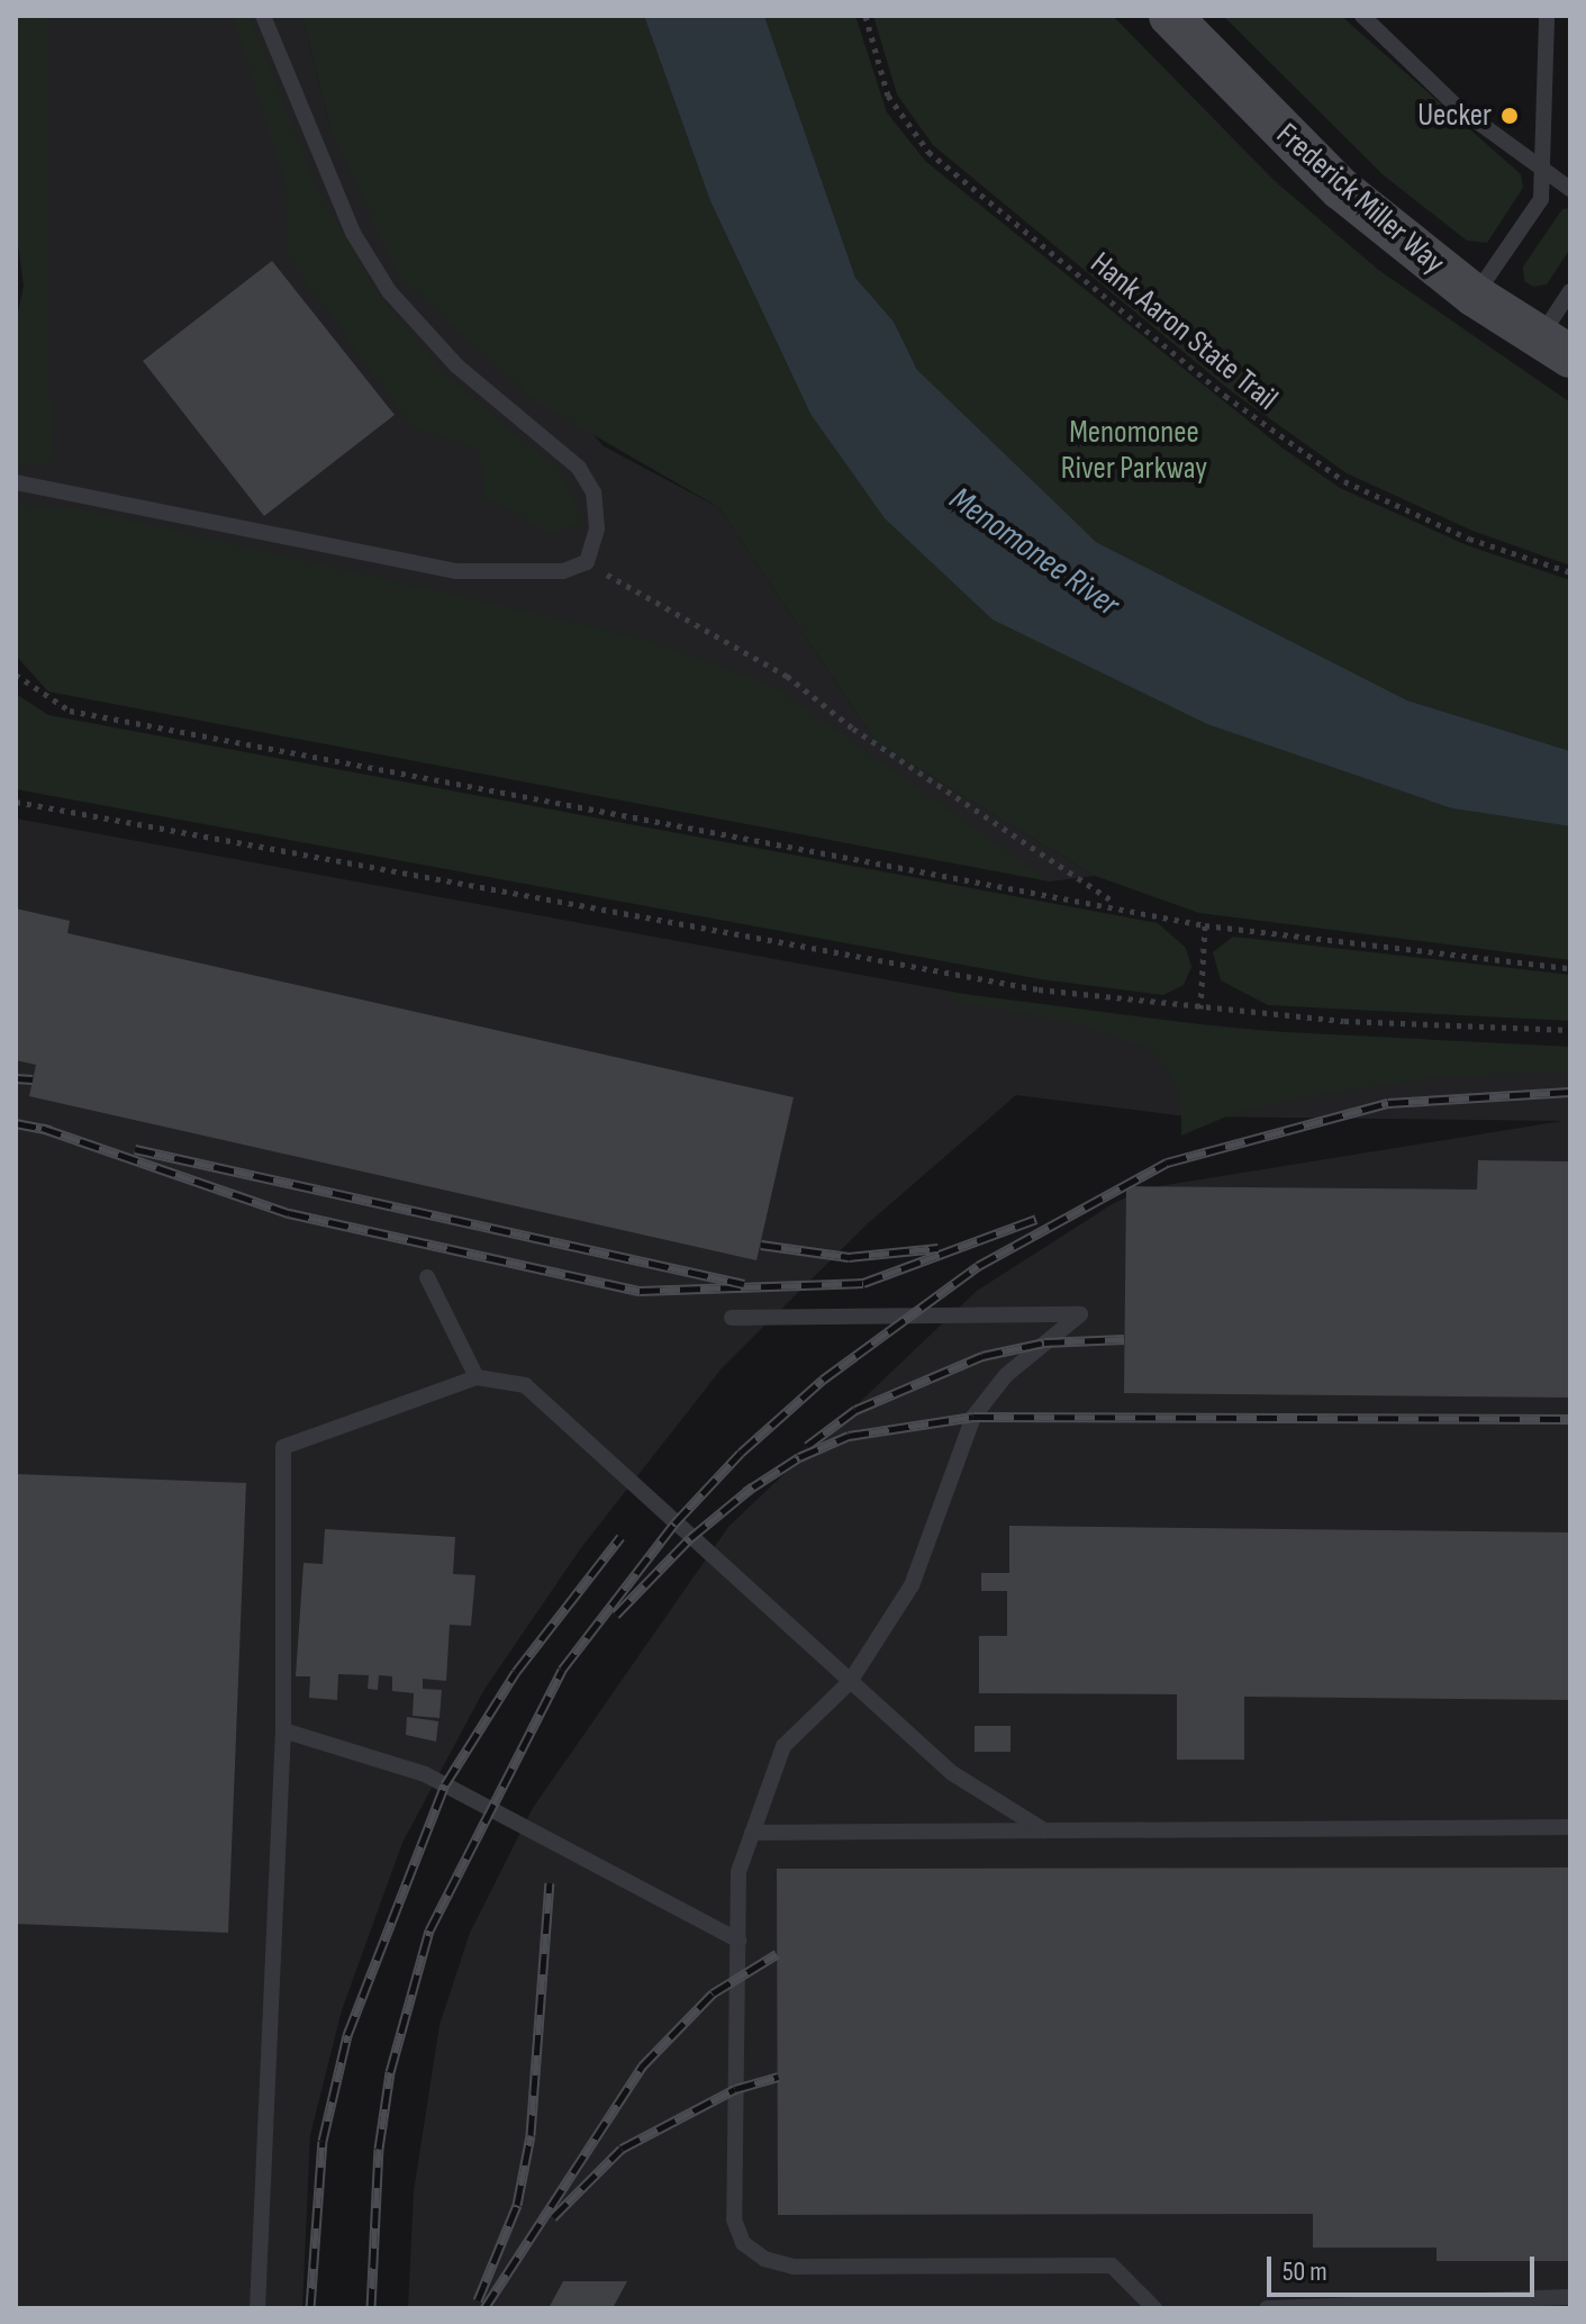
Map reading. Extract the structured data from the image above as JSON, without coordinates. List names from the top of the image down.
{
  "streets": {
    "street": ["Frederick Miller Way"],
    "path": ["Hank Aaron State Trail"]
  },
  "water": ["Menomonee River"],
  "parks": ["Menomonee River Parkway"],
  "places": ["Uecker"],
  "scale_bar": "50 m"
}
